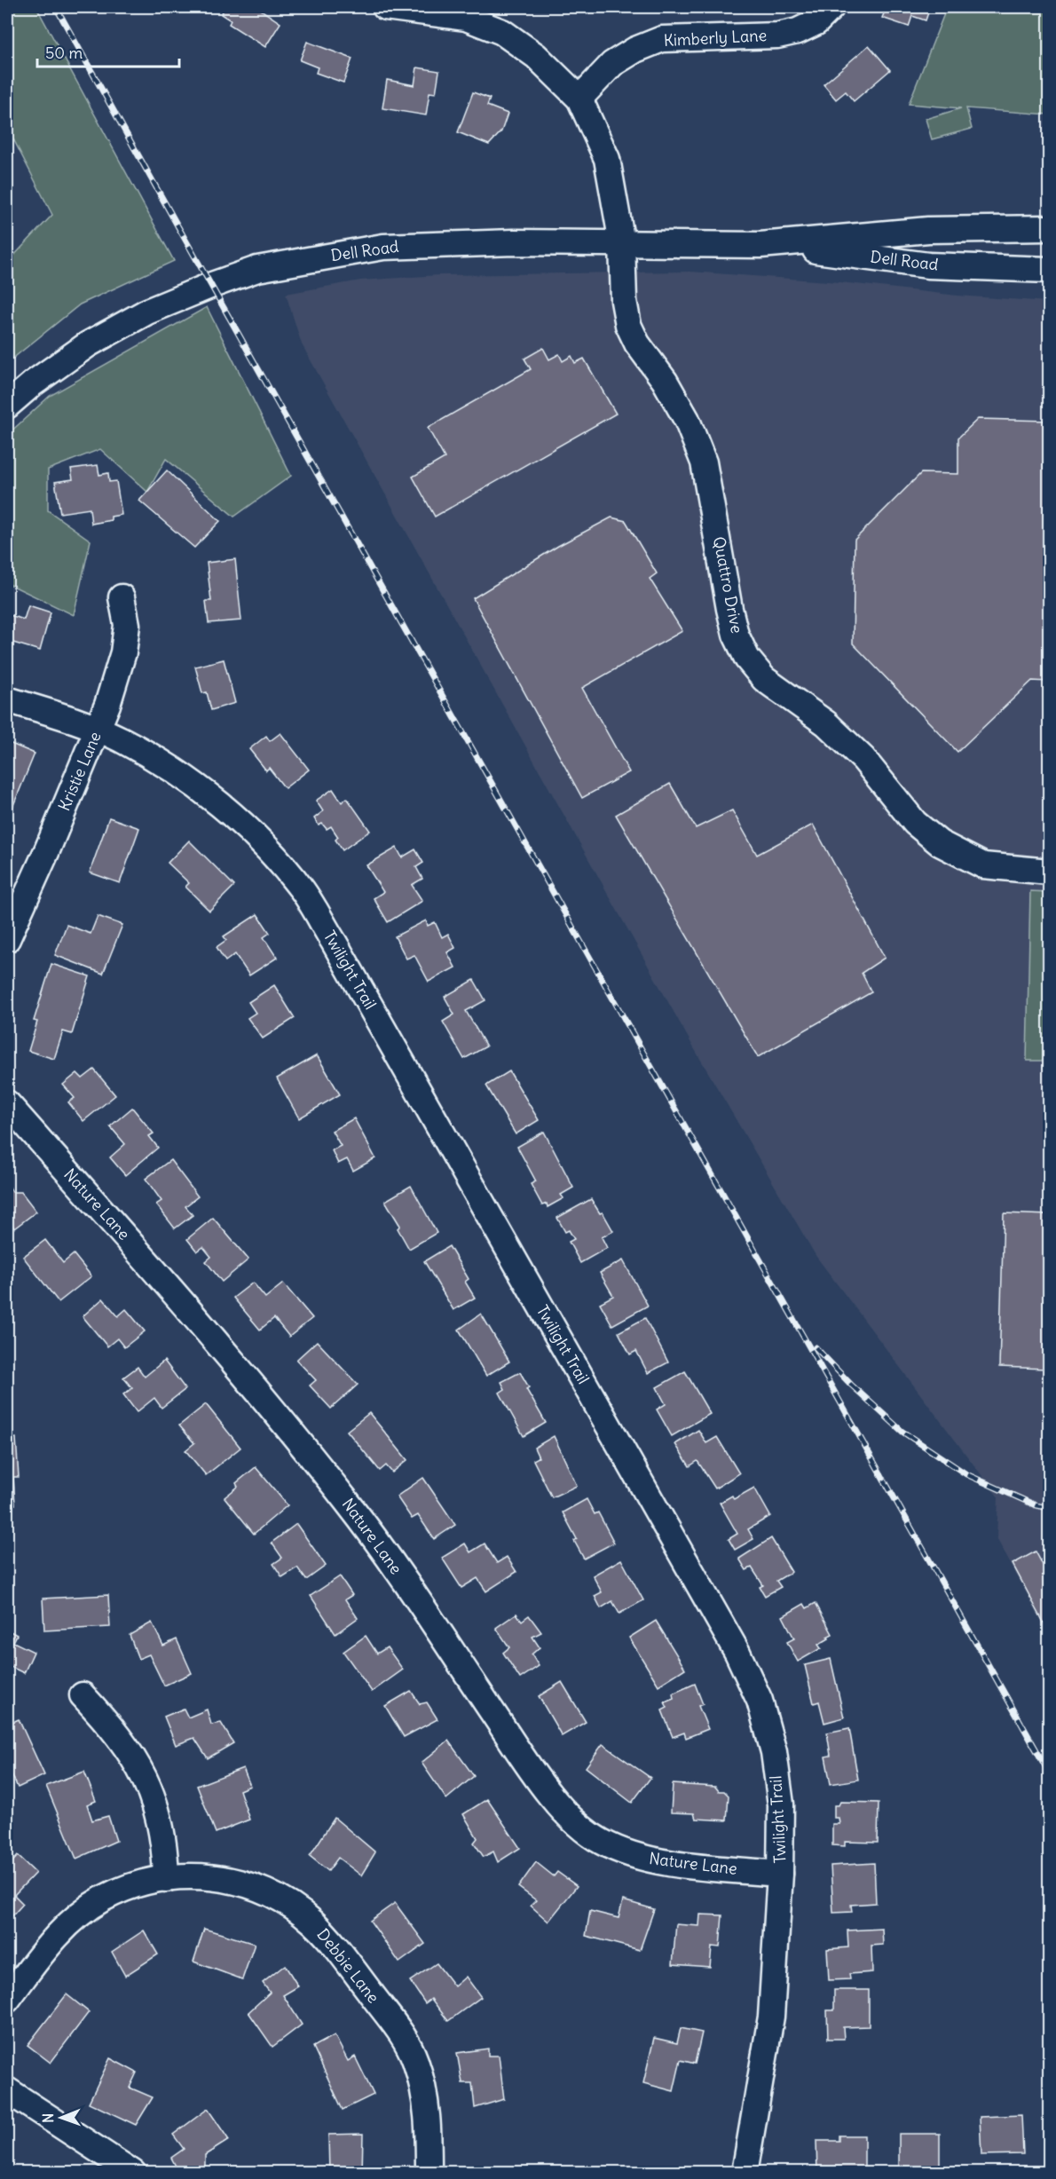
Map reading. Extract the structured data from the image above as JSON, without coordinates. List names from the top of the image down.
{
  "streets": {
    "street": [
      "Kimberly Lane",
      "Dell Road",
      "Quattro Drive",
      "Kristie Lane",
      "Twilight Trail",
      "Nature Lane",
      "Debbie Lane"
    ]
  },
  "crossings": [
    ["Kimberly Lane", "Quattro Drive"],
    ["Dell Road", "Quattro Drive"],
    ["Kristie Lane", "Twilight Trail"],
    ["Twilight Trail", "Nature Lane"]
  ],
  "scale_bar": "50 m",
  "north": "left"
}
